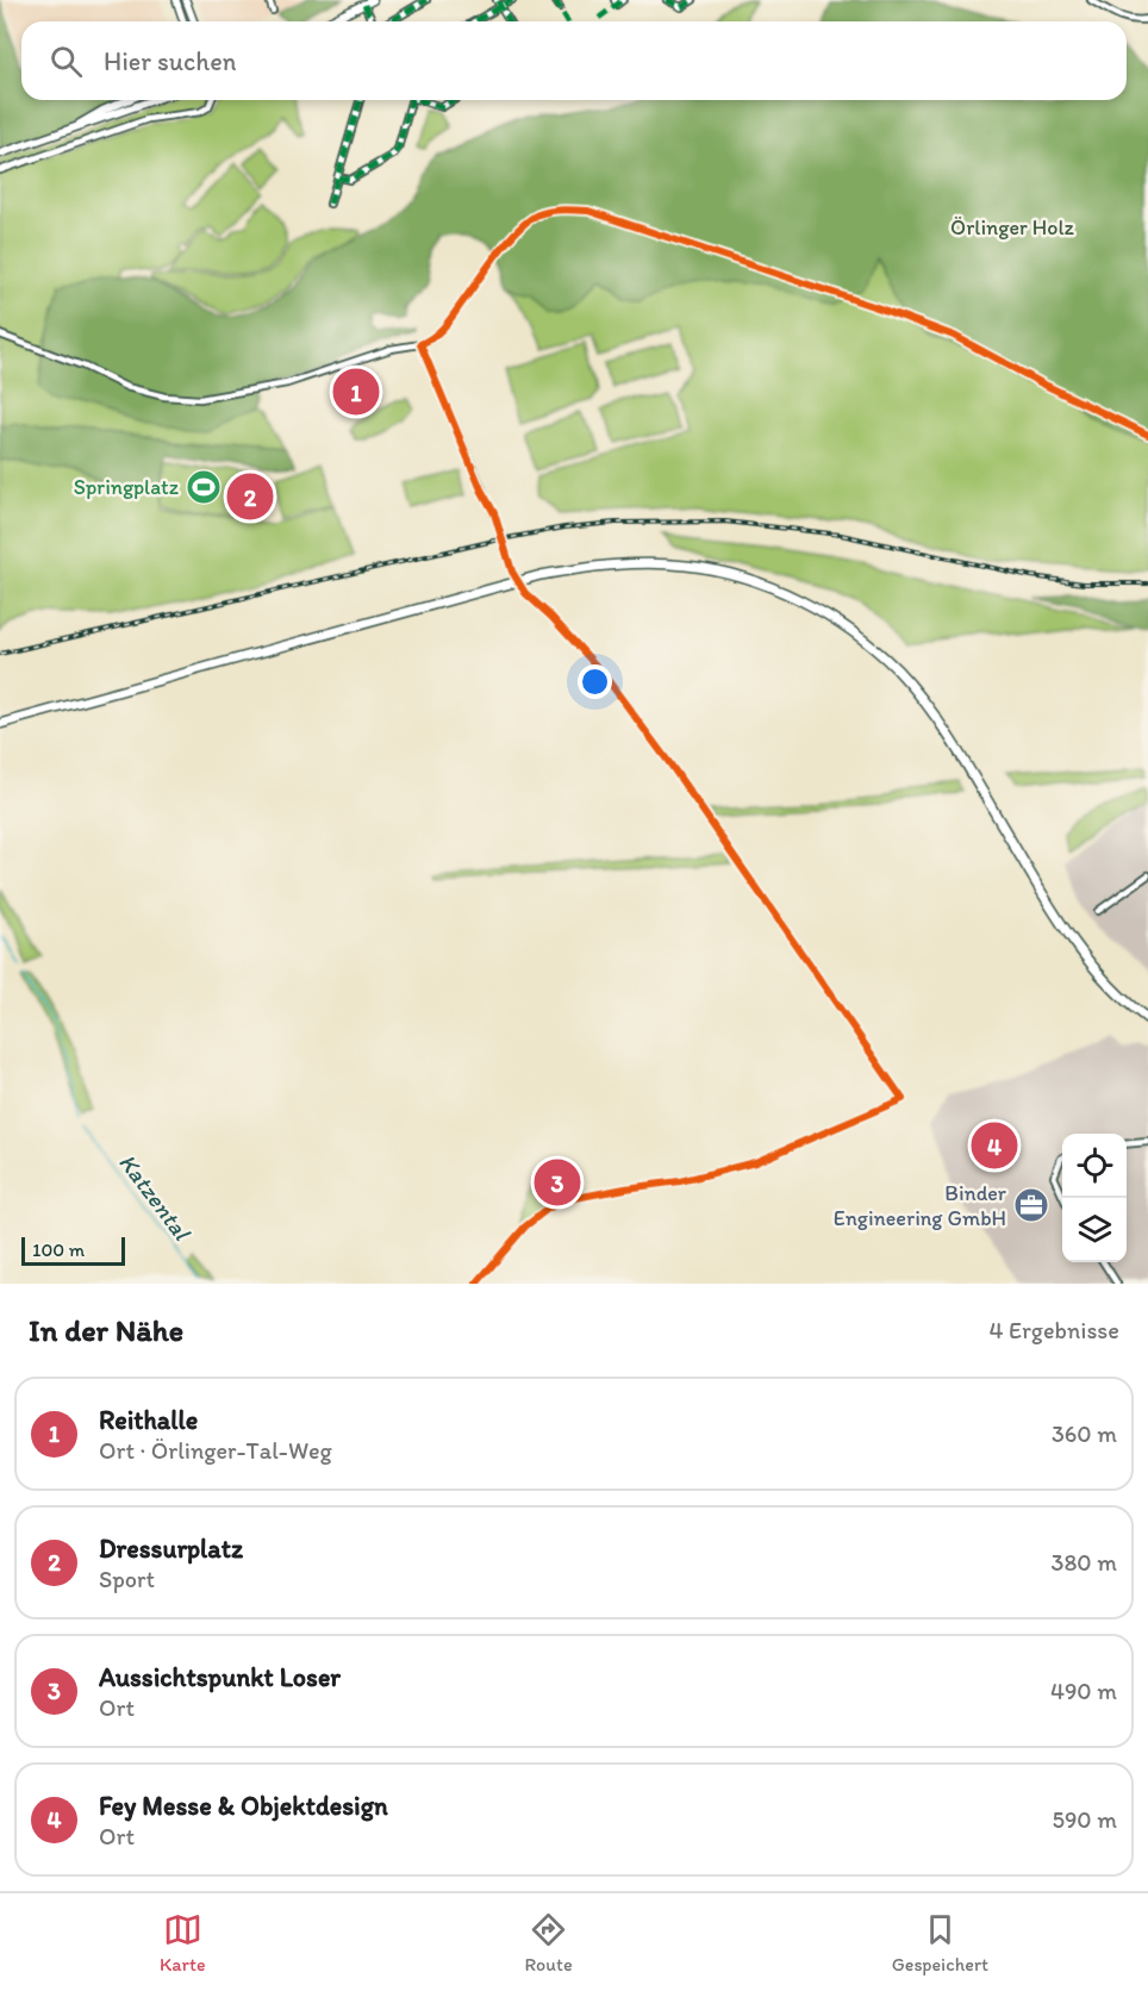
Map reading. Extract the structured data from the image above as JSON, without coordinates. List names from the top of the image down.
{
  "water": ["Katzental"],
  "parks": ["Örlinger Holz"],
  "places": {
    "sports": ["Springplatz"],
    "office": ["Binder Engineering GmbH"]
  },
  "scale_bar": "100 m",
  "page": {
    "search": "Hier suchen",
    "pins": [
      "1",
      "2",
      "4",
      "3"
    ],
    "scale": "100 m",
    "heading": ["In der Nähe", "4 Ergebnisse"],
    "list": [
      {
        "mark": "1",
        "name": "Reithalle",
        "note": "Ort · Örlinger-Tal-Weg",
        "value": "360 m"
      },
      {
        "mark": "2",
        "name": "Dressurplatz",
        "note": "Sport",
        "value": "380 m"
      },
      {
        "mark": "3",
        "name": "Aussichtspunkt Loser",
        "note": "Ort",
        "value": "490 m"
      },
      {
        "mark": "4",
        "name": "Fey Messe & Objektdesign",
        "note": "Ort",
        "value": "590 m"
      }
    ],
    "nav": ["Karte", "Route", "Gespeichert"]
  }
}
